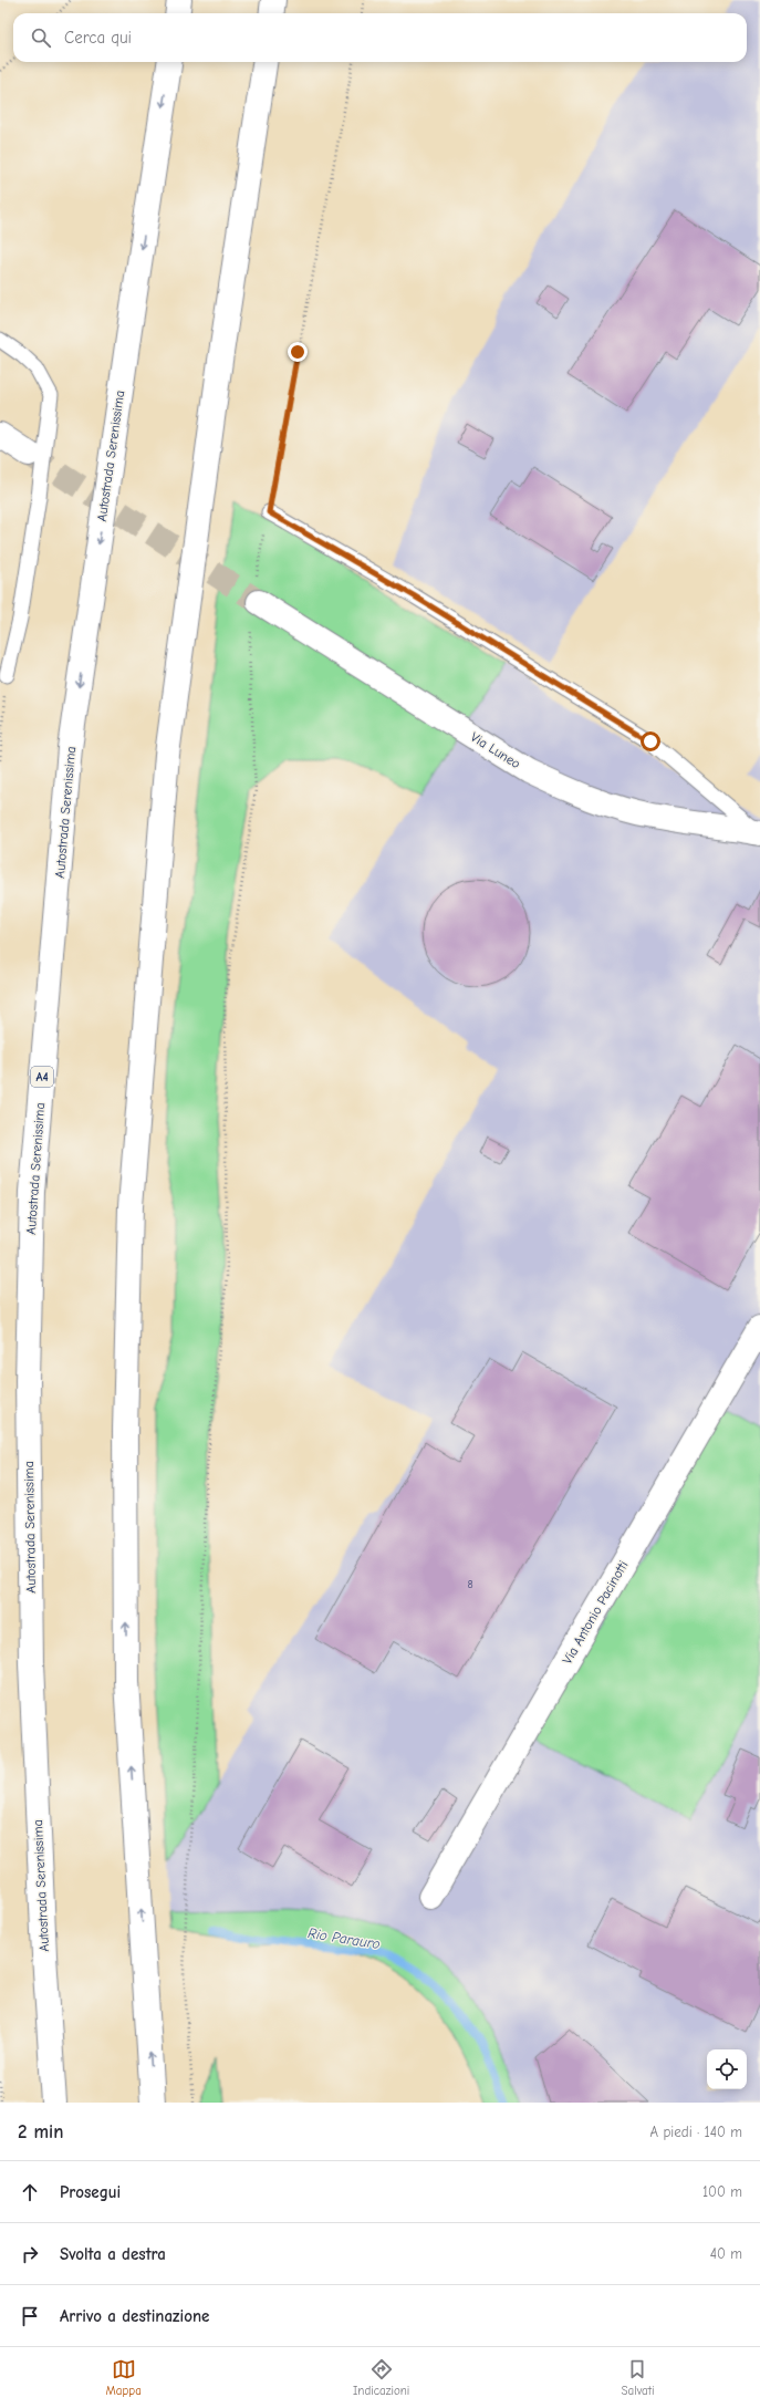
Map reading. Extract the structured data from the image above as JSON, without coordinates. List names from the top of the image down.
{
  "streets": {
    "main road": [
      "Autostrada Serenissima",
      "Via Luneo",
      "A4",
      "Via Antonio Pacinotti"
    ]
  },
  "water": ["Rio Parauro"],
  "house_numbers": ["8"],
  "page": {
    "search": "Cerca qui",
    "heading": ["2 min", "A piedi · 140 m"],
    "list": [
      ["Prosegui", "100 m"],
      ["Svolta a destra", "40 m"],
      "Arrivo a destinazione"
    ],
    "nav": ["Mappa", "Indicazioni", "Salvati"]
  }
}
